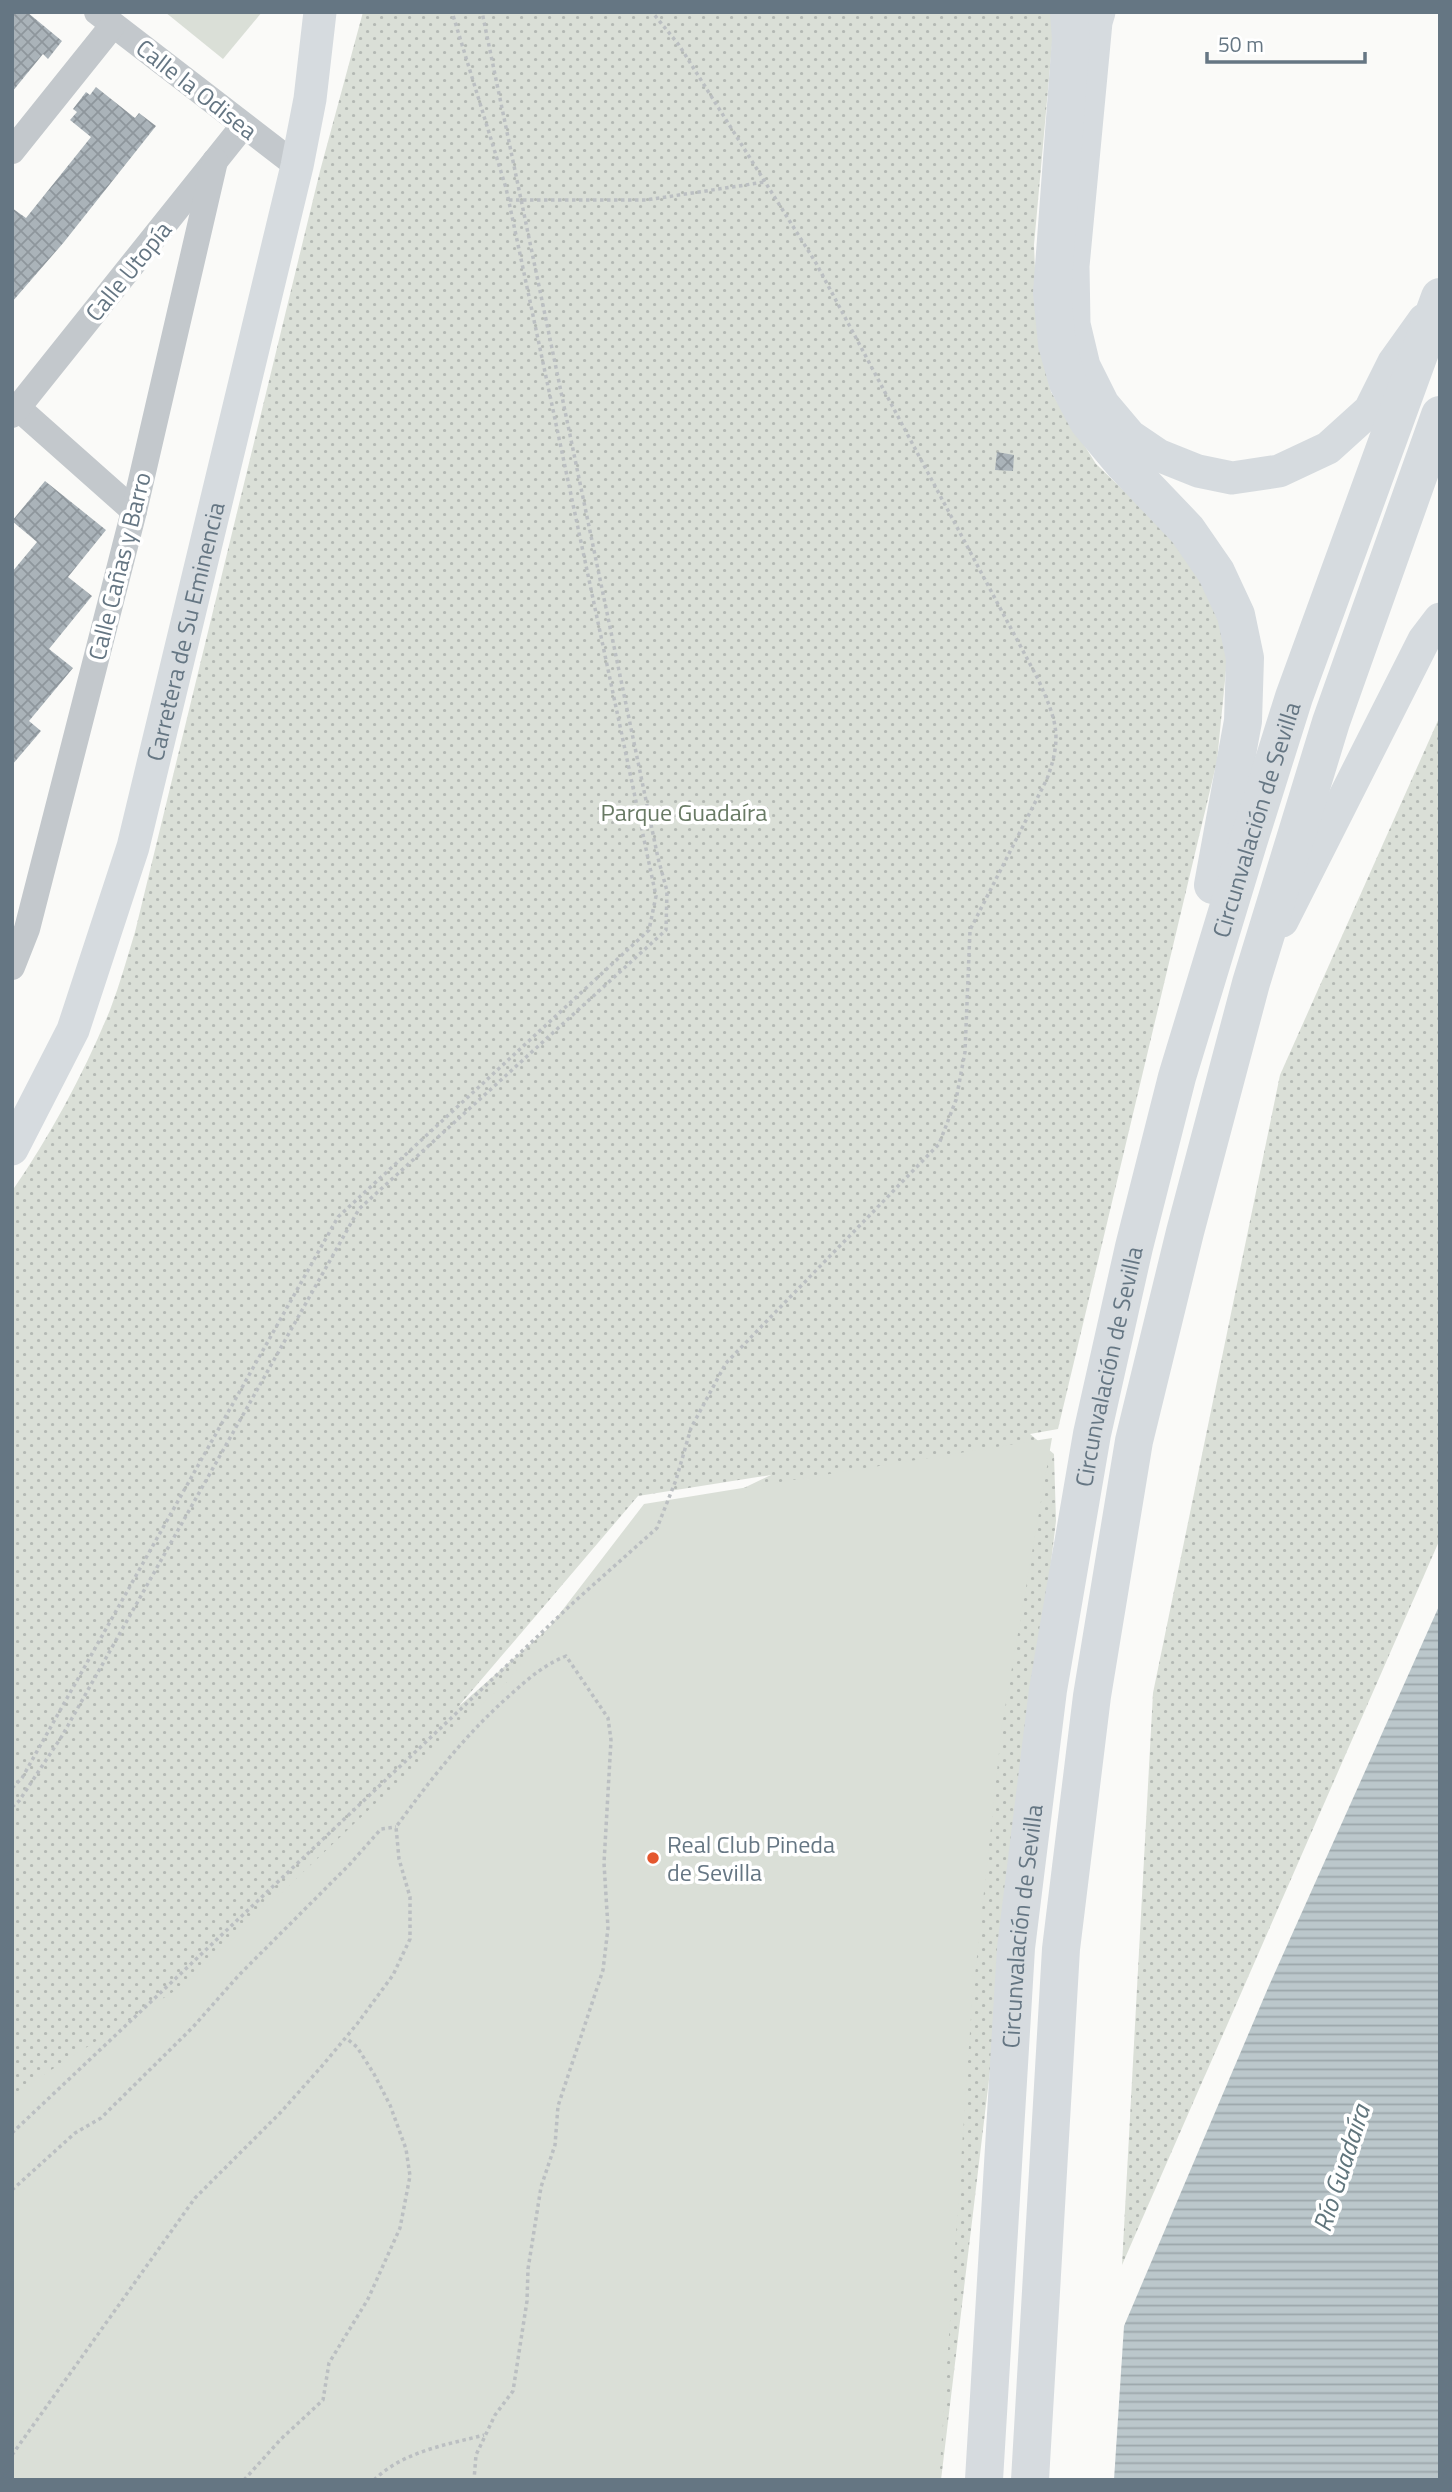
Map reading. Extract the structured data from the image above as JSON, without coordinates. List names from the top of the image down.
{
  "streets": {
    "highway": ["Circunvalación de Sevilla"],
    "main road": ["Carretera de Su Eminencia"],
    "street": ["Calle la Odisea", "Calle Utopía", "Calle Cañas y Barro"]
  },
  "crossings": [
    ["Calle la Odisea", "Calle Utopía"],
    ["Calle la Odisea", "Carretera de Su Eminencia"],
    ["Calle Utopía", "Calle Cañas y Barro"]
  ],
  "water": ["Río Guadaíra"],
  "parks": ["Parque Guadaíra"],
  "places": ["Real Club Pineda de Sevilla"],
  "scale_bar": "50 m"
}
